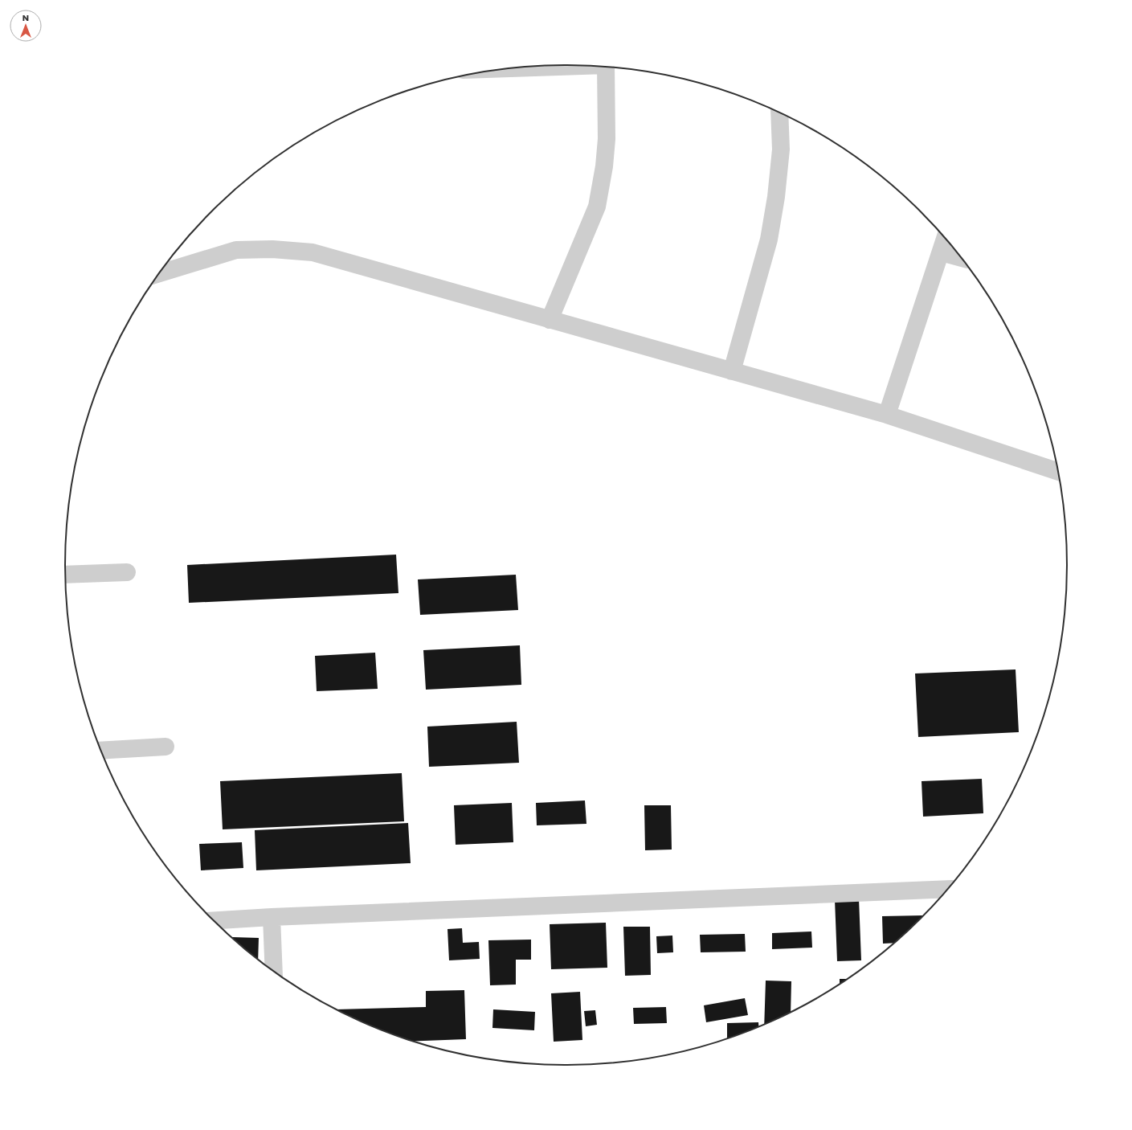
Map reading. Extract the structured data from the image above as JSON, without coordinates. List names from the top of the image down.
{
  "north": "top"
}
